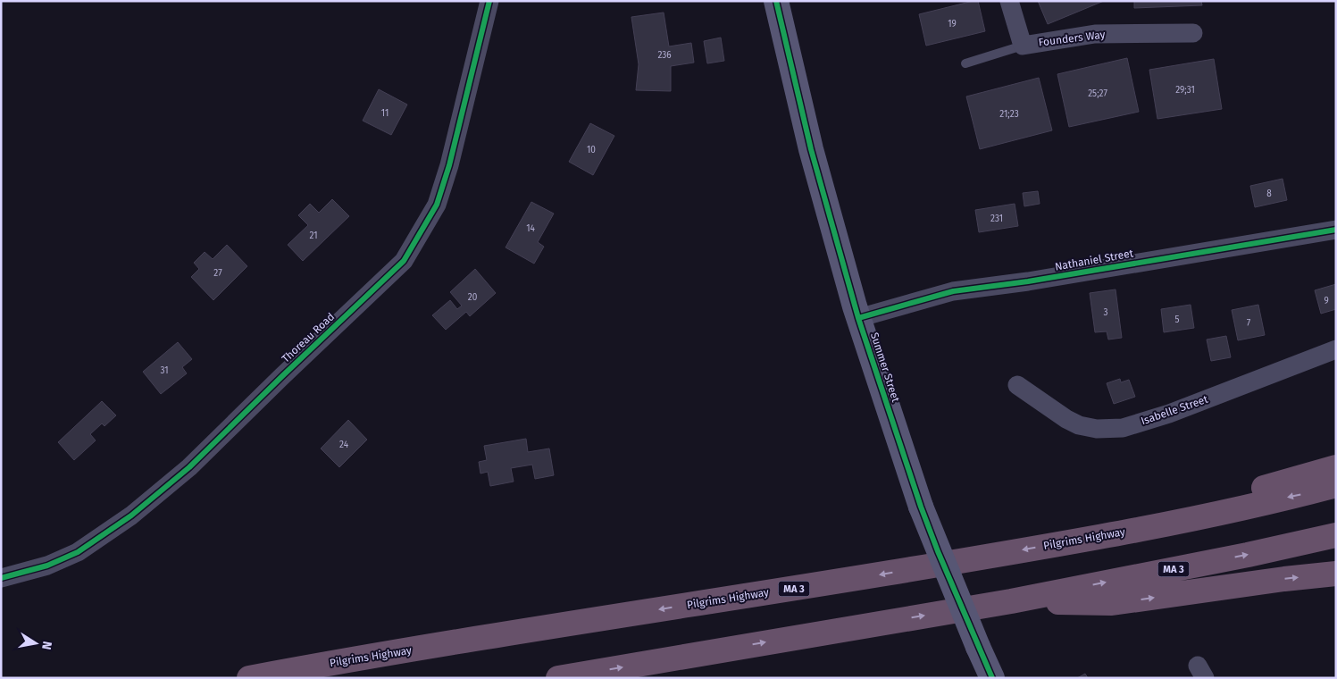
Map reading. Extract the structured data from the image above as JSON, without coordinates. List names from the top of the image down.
{
  "streets": {
    "highway": ["Pilgrims Highway", "MA 3"],
    "main road": ["Summer Street"],
    "street": [
      "Founders Way",
      "Nathaniel Street",
      "Thoreau Road",
      "Isabelle Street"
    ]
  },
  "crossings": [
    ["Nathaniel Street", "Summer Street"]
  ],
  "house_numbers": [
    "19",
    "236",
    "29;31",
    "25;27",
    "11",
    "21;23",
    "10",
    "8",
    "231",
    "14",
    "21",
    "27",
    "20",
    "9",
    "3",
    "5",
    "7",
    "31",
    "24"
  ],
  "north": "right"
}
